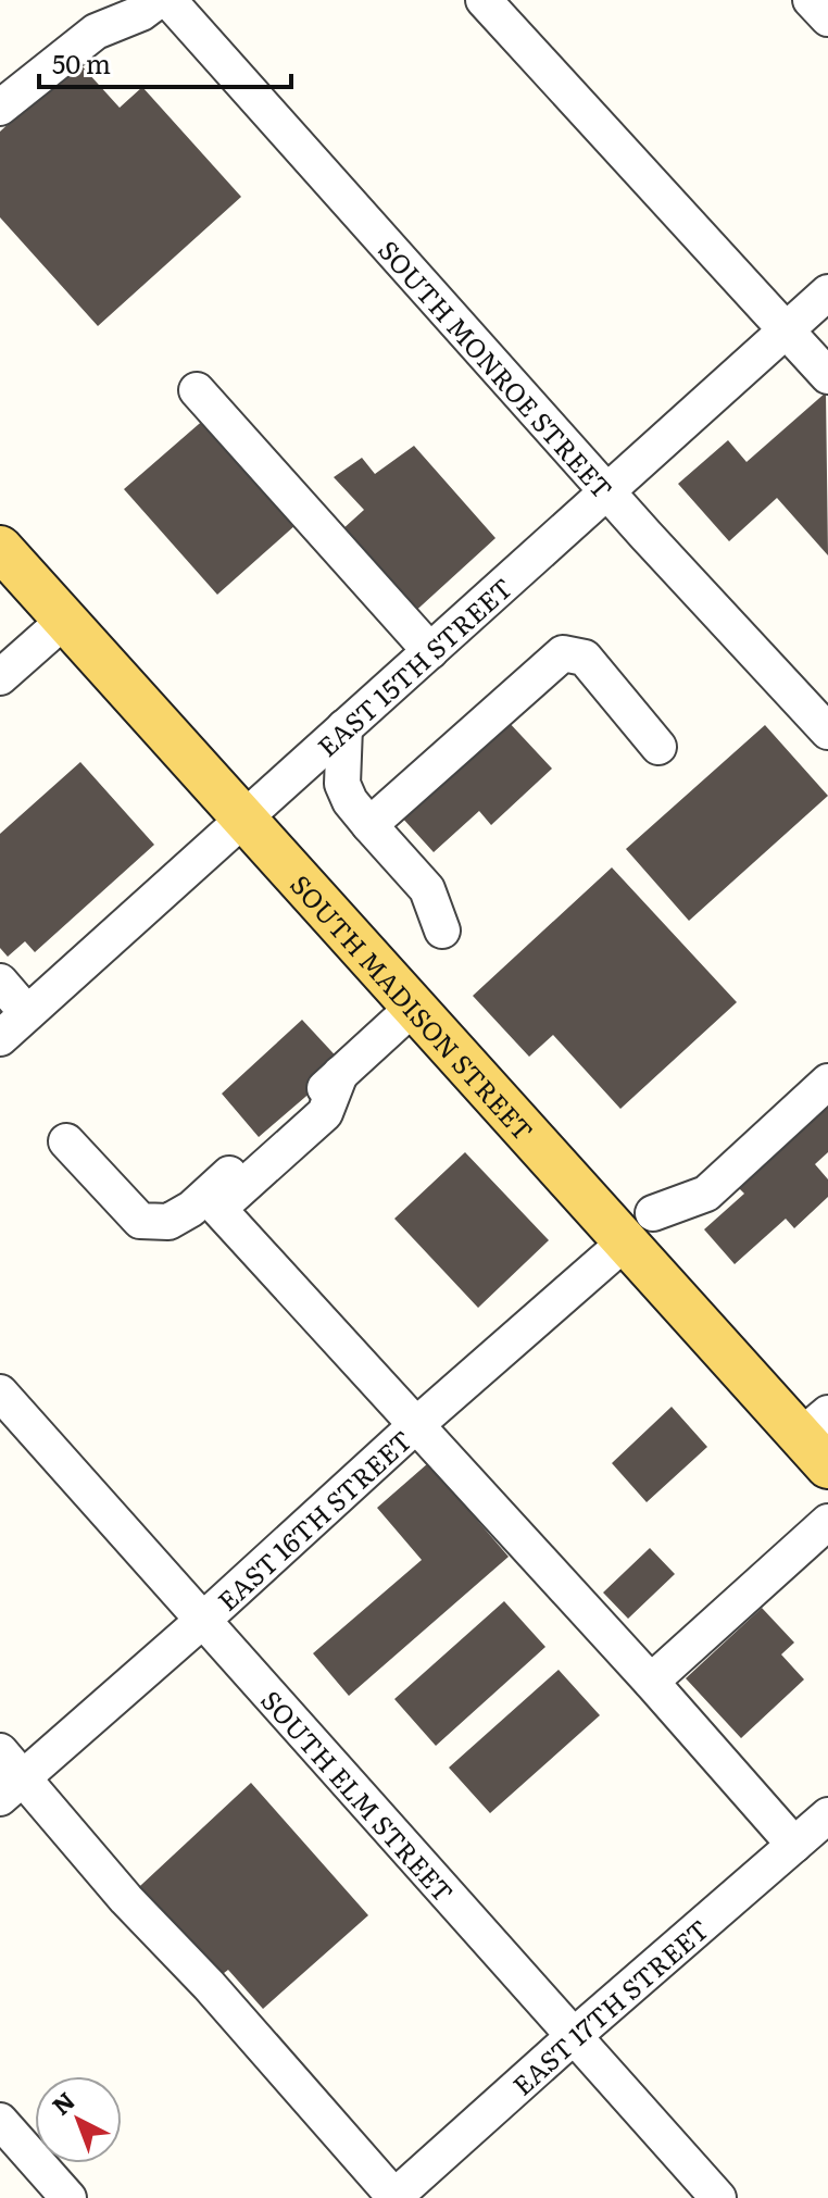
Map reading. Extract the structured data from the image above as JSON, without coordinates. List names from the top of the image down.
{
  "streets": {
    "main road": ["SOUTH MADISON STREET"],
    "street": [
      "SOUTH MONROE STREET",
      "EAST 15TH STREET",
      "EAST 16TH STREET",
      "SOUTH ELM STREET",
      "EAST 17TH STREET"
    ]
  },
  "crossings": [
    ["SOUTH MONROE STREET", "EAST 15TH STREET"],
    ["EAST 15TH STREET", "SOUTH MADISON STREET"],
    ["SOUTH MADISON STREET", "EAST 16TH STREET"],
    ["EAST 16TH STREET", "SOUTH ELM STREET"],
    ["SOUTH ELM STREET", "EAST 17TH STREET"]
  ],
  "scale_bar": "50 m",
  "north": "top left"
}
